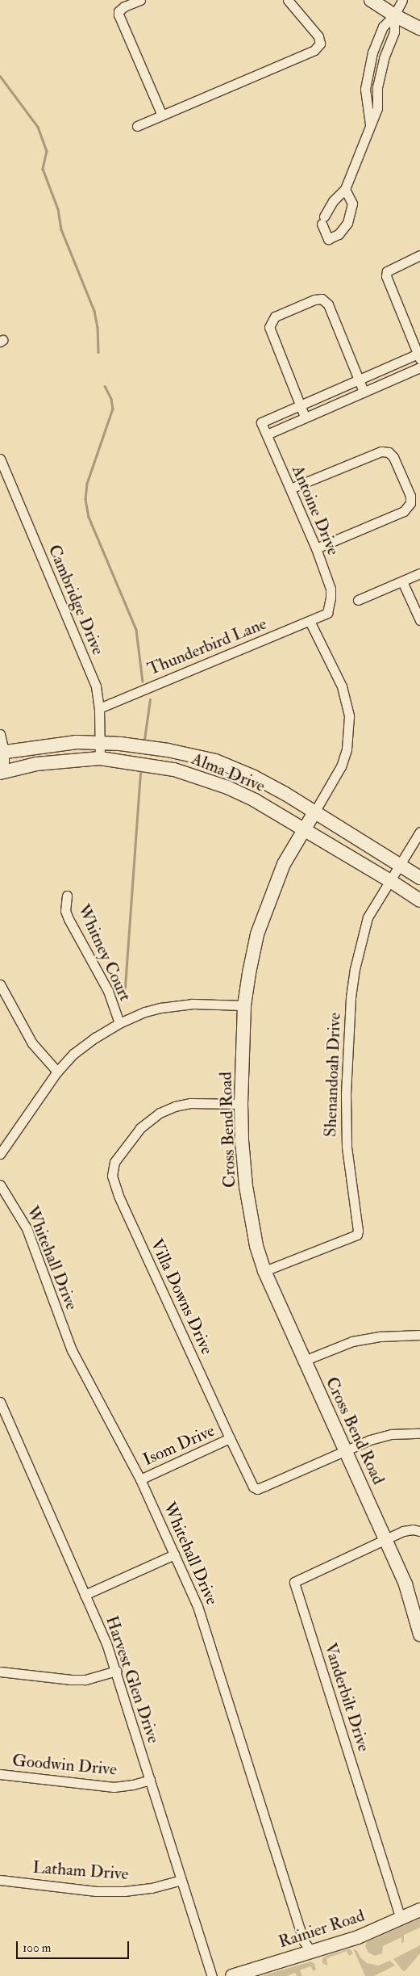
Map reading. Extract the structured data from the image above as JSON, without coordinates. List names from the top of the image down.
{
  "streets": {
    "street": [
      "Antoine Drive",
      "Cambridge Drive",
      "Thunderbird Lane",
      "Alma Drive",
      "Whitney Court",
      "Shenandoah Drive",
      "Cross Bend Road",
      "Whitehall Drive",
      "Villa Downs Drive",
      "Isom Drive",
      "Harvest Glen Drive",
      "Vanderbilt Drive",
      "Goodwin Drive",
      "Latham Drive",
      "Rainier Road"
    ]
  },
  "crossings": [
    ["Antoine Drive", "Thunderbird Lane"],
    ["Cambridge Drive", "Thunderbird Lane"],
    ["Cambridge Drive", "Alma Drive"],
    ["Thunderbird Lane", "Cross Bend Road"],
    ["Alma Drive", "Shenandoah Drive"],
    ["Alma Drive", "Cross Bend Road"],
    ["Shenandoah Drive", "Cross Bend Road"],
    ["Cross Bend Road", "Villa Downs Drive"],
    ["Cross Bend Road", "Vanderbilt Drive"],
    ["Whitehall Drive", "Isom Drive"],
    ["Whitehall Drive", "Rainier Road"],
    ["Villa Downs Drive", "Isom Drive"],
    ["Harvest Glen Drive", "Goodwin Drive"],
    ["Harvest Glen Drive", "Latham Drive"],
    ["Vanderbilt Drive", "Rainier Road"]
  ],
  "scale_bar": "100 m"
}
